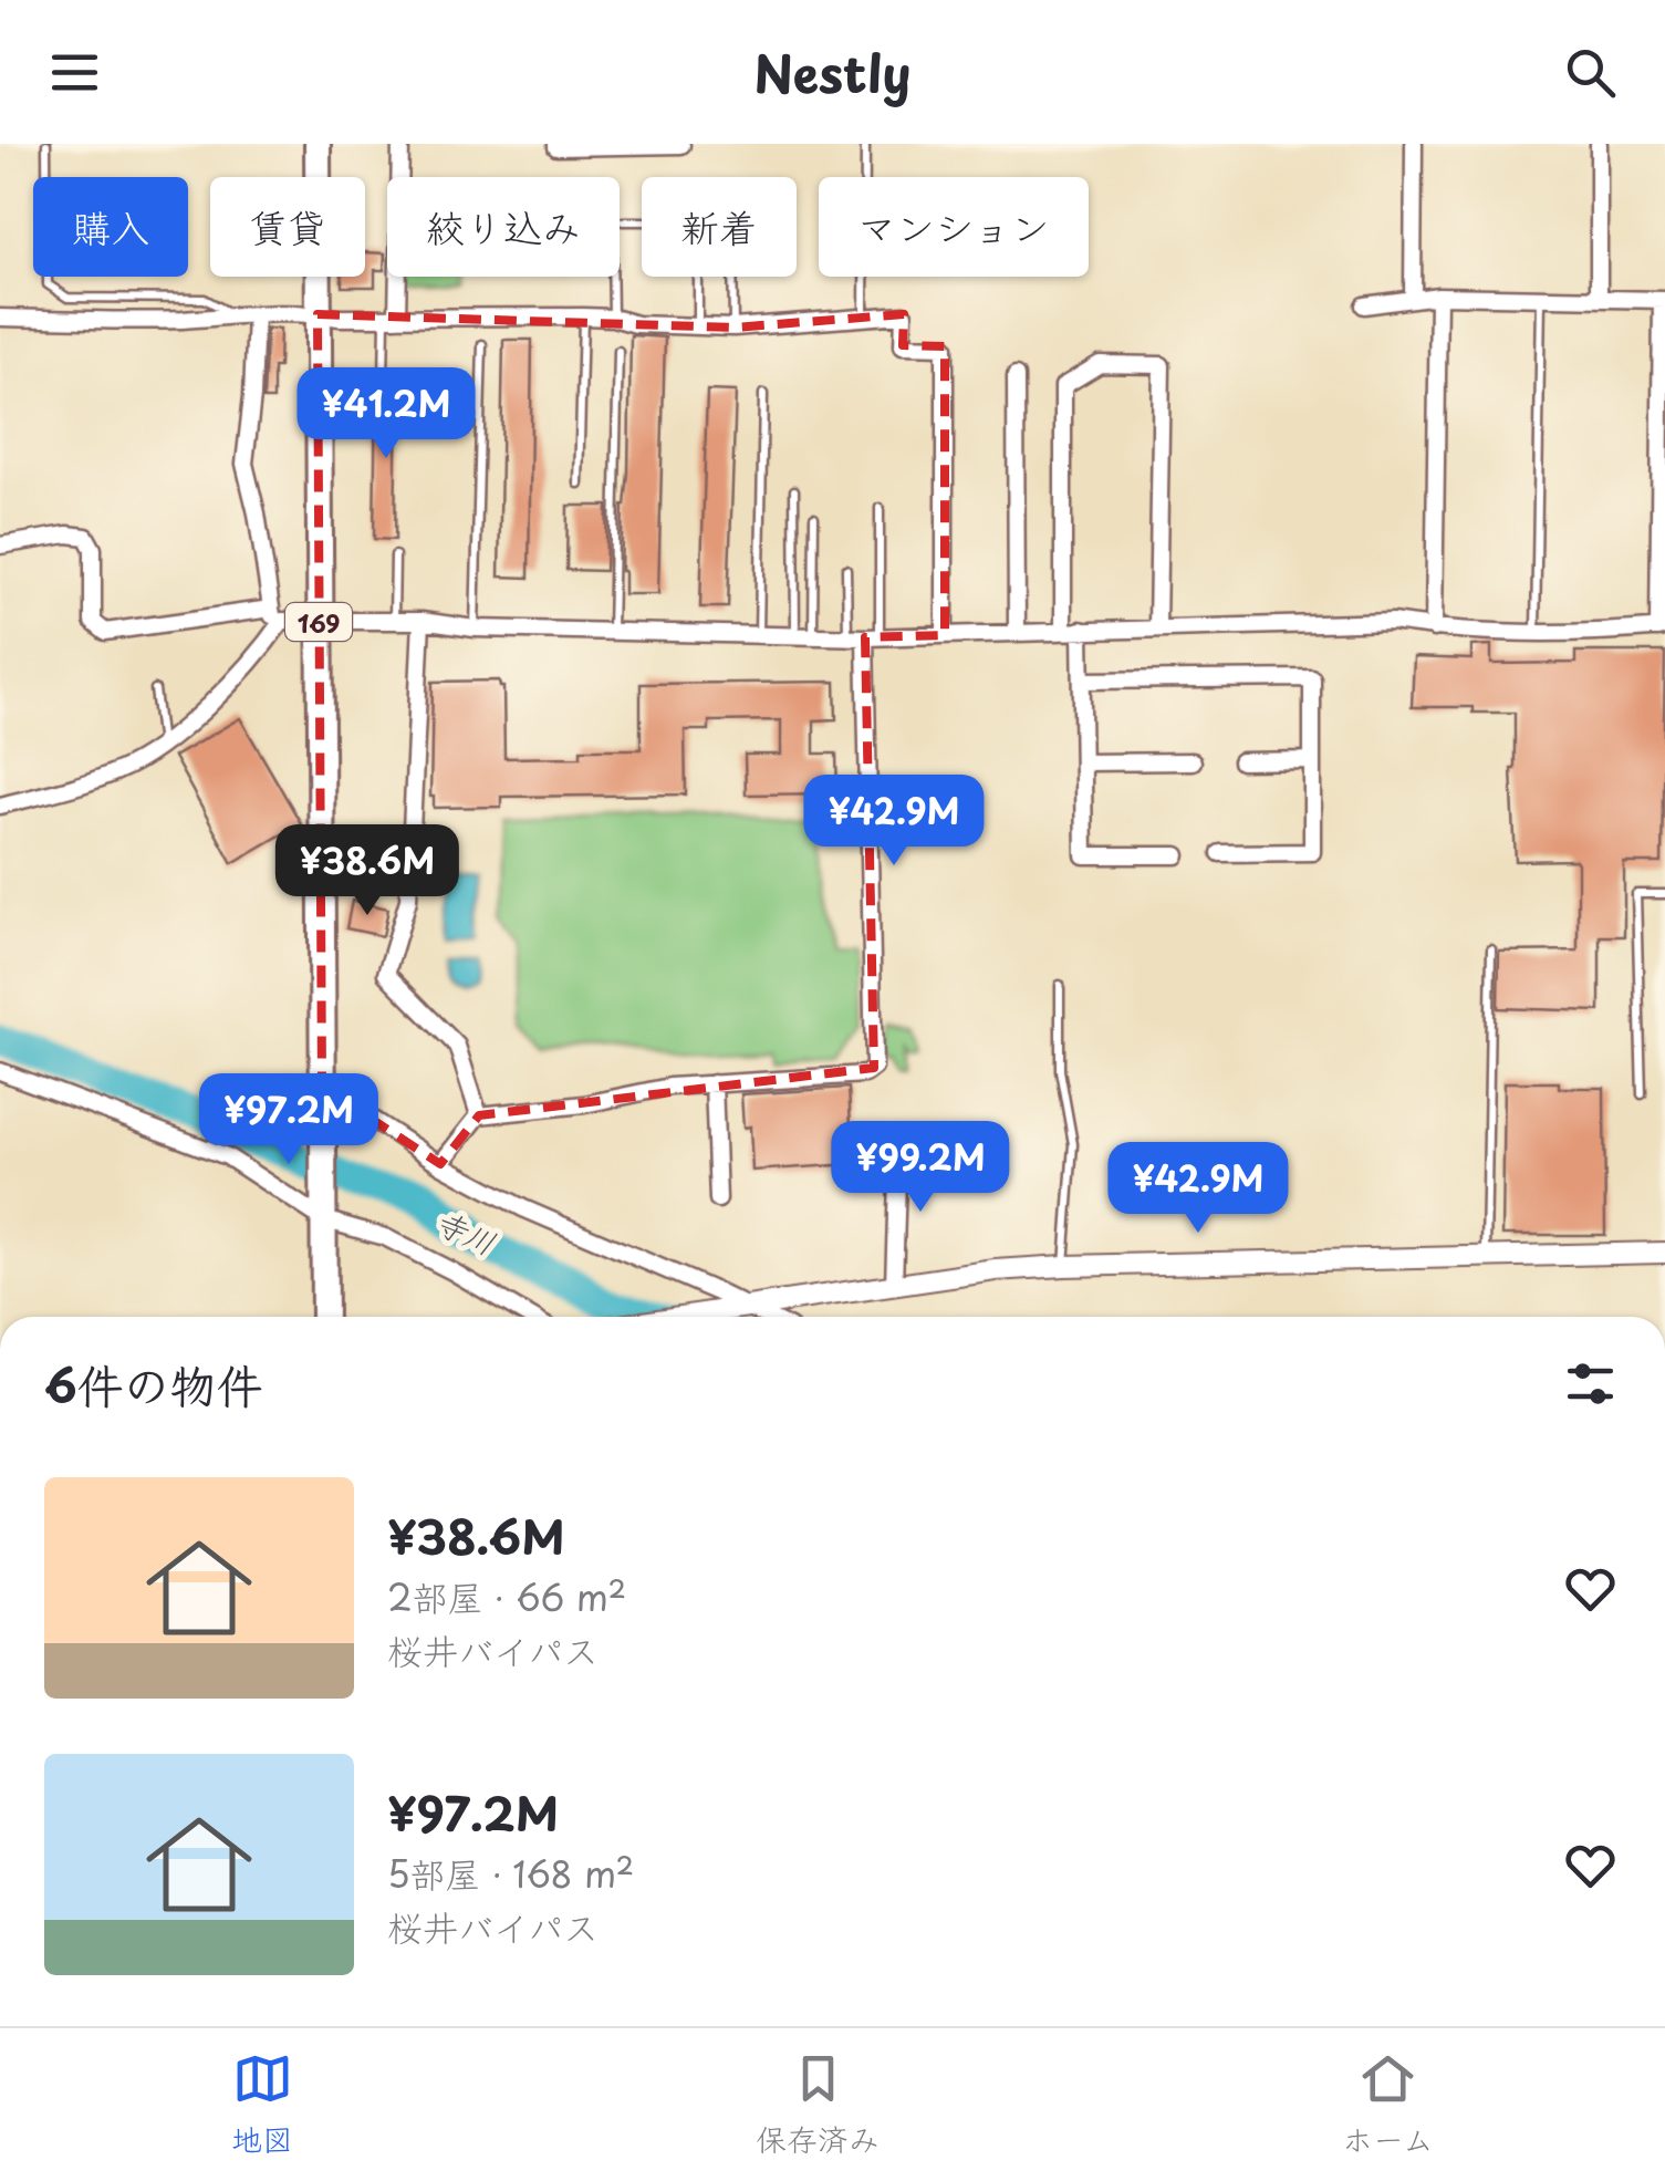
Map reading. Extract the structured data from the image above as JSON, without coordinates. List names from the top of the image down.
{
  "streets": {
    "highway": ["169"]
  },
  "water": ["寺川"],
  "page": {
    "header": "Nestly",
    "chip": [
      "購入",
      "賃貸",
      "絞り込み",
      "新着",
      "マンション"
    ],
    "price": [
      "¥41.2M",
      "¥42.9M",
      "¥38.6M",
      "¥97.2M",
      "¥99.2M",
      "¥42.9M"
    ],
    "heading": "6件の物件",
    "list": [
      {
        "name": "¥38.6M",
        "note": "2部屋 · 66 m² · 桜井バイパス"
      },
      {
        "name": "¥97.2M",
        "note": "5部屋 · 168 m² · 桜井バイパス"
      }
    ],
    "tabs": ["地図", "保存済み", "ホーム"]
  }
}
